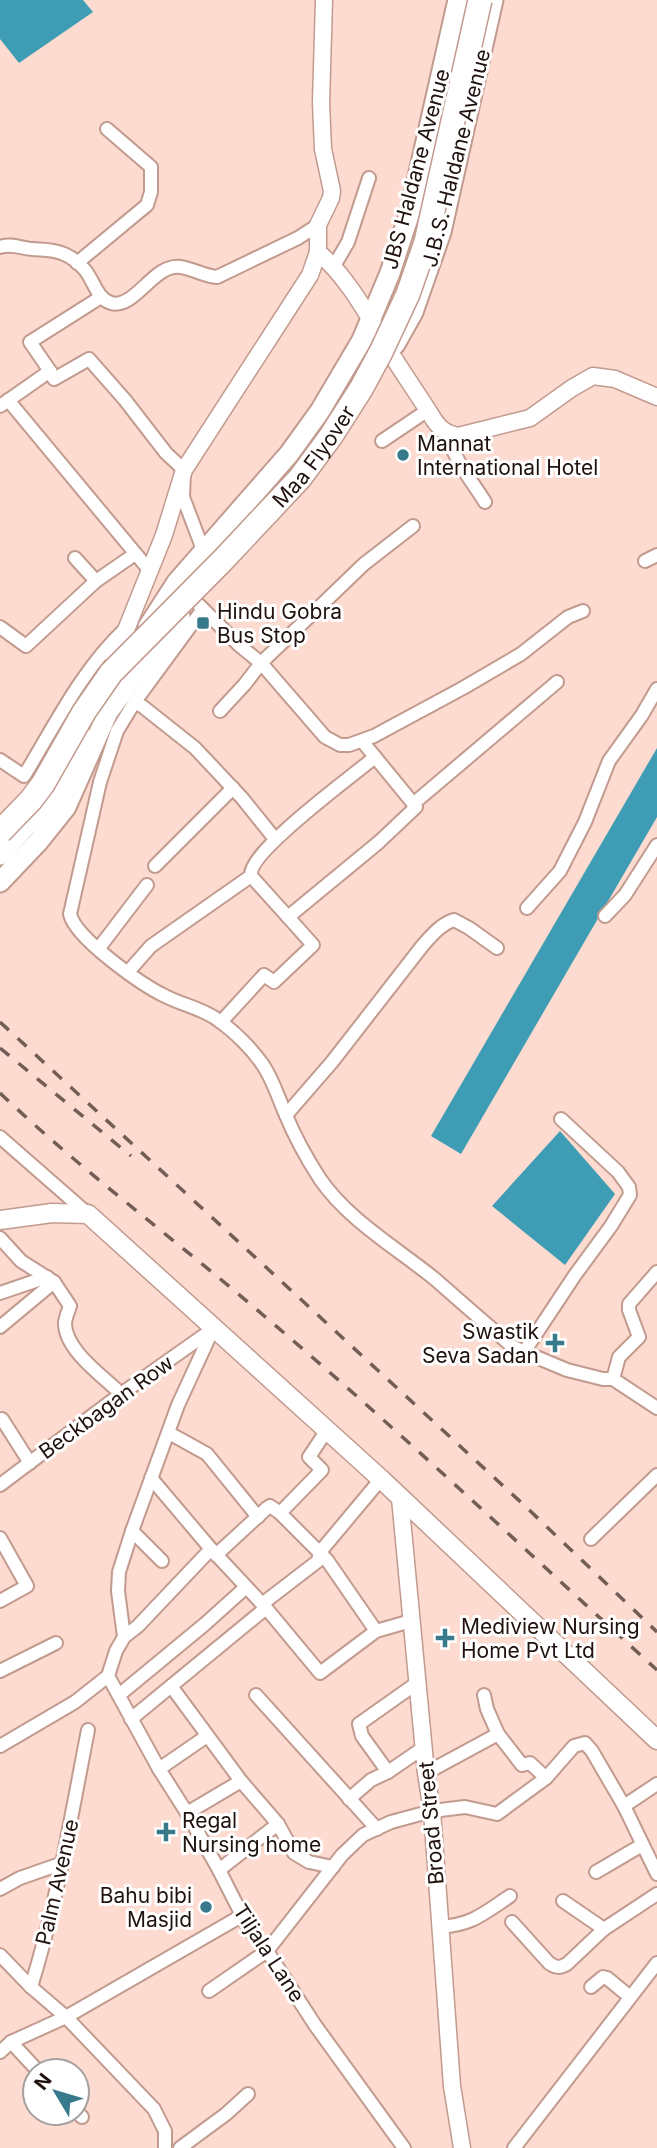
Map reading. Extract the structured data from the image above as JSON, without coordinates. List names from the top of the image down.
{
  "streets": {
    "highway": ["Maa Flyover"],
    "main road": ["J.B.S. Haldane Avenue", "JBS Haldane Avenue"],
    "street": [
      "Beckbagan Row",
      "Broad Street",
      "Palm Avenue",
      "Tiljala Lane"
    ]
  },
  "crossings": [
    ["J.B.S. Haldane Avenue", "JBS Haldane Avenue"]
  ],
  "places": {
    "other": ["Mannat International Hotel", "Bahu bibi Masjid"],
    "transit": ["Hindu Gobra Bus Stop"],
    "health": ["Swastik Seva Sadan", "Mediview Nursing Home Pvt Ltd", "Regal Nursing home"]
  },
  "north": "top left"
}
